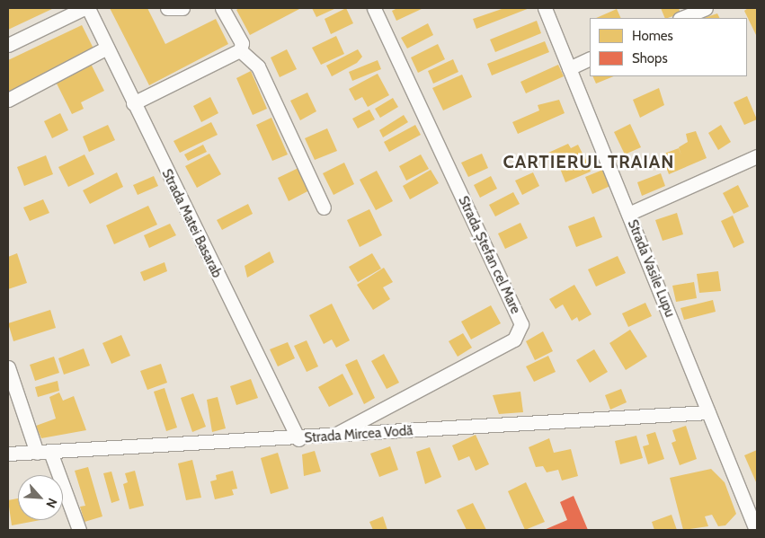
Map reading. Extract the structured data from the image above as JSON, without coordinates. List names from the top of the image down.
{
  "streets": {
    "street": [
      "Strada Matei Basarab",
      "Strada Ștefan cel Mare",
      "Strada Vasile Lupu",
      "Strada Mircea Vodă"
    ]
  },
  "crossings": [
    ["Strada Matei Basarab", "Strada Mircea Vodă"],
    ["Strada Ștefan cel Mare", "Strada Mircea Vodă"],
    ["Strada Vasile Lupu", "Strada Mircea Vodă"]
  ],
  "districts": ["CARTIERUL TRAIAN"],
  "legend": ["Homes", "Shops"],
  "north": "bottom right"
}
